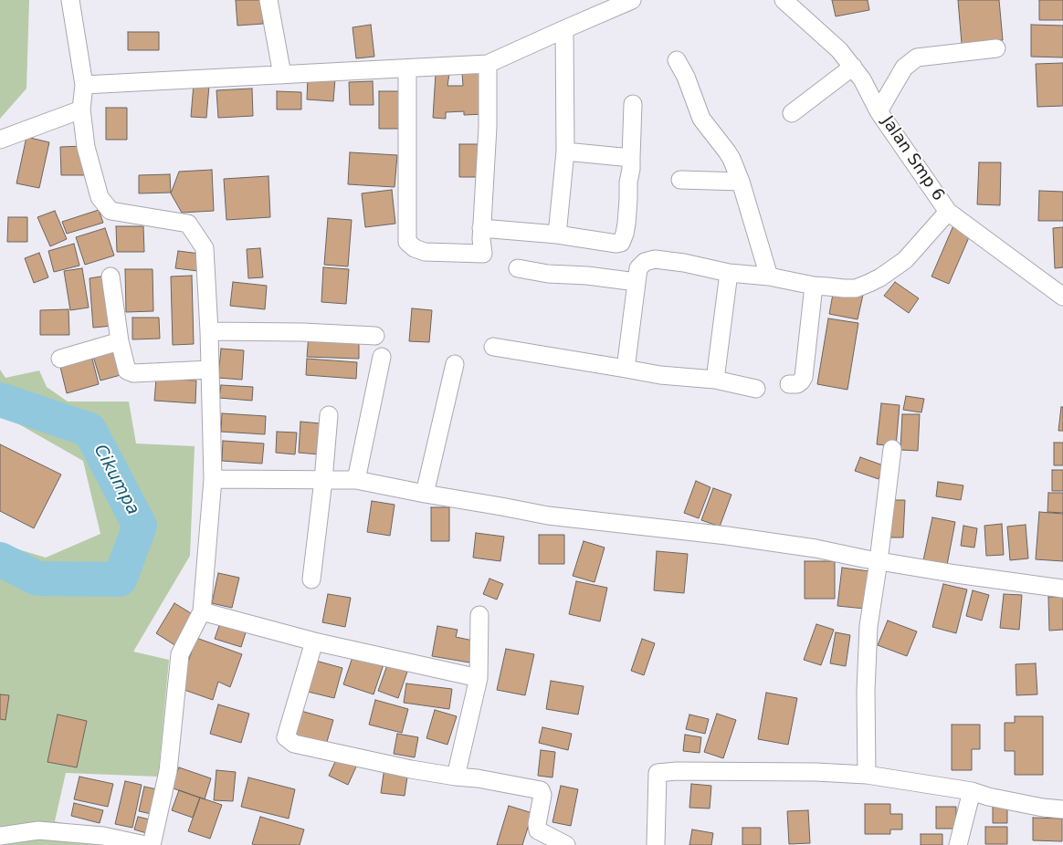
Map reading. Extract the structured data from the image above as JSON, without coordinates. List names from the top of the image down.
{
  "streets": {
    "street": ["Jalan Smp 6"]
  },
  "water": ["Cikumpa"]
}
